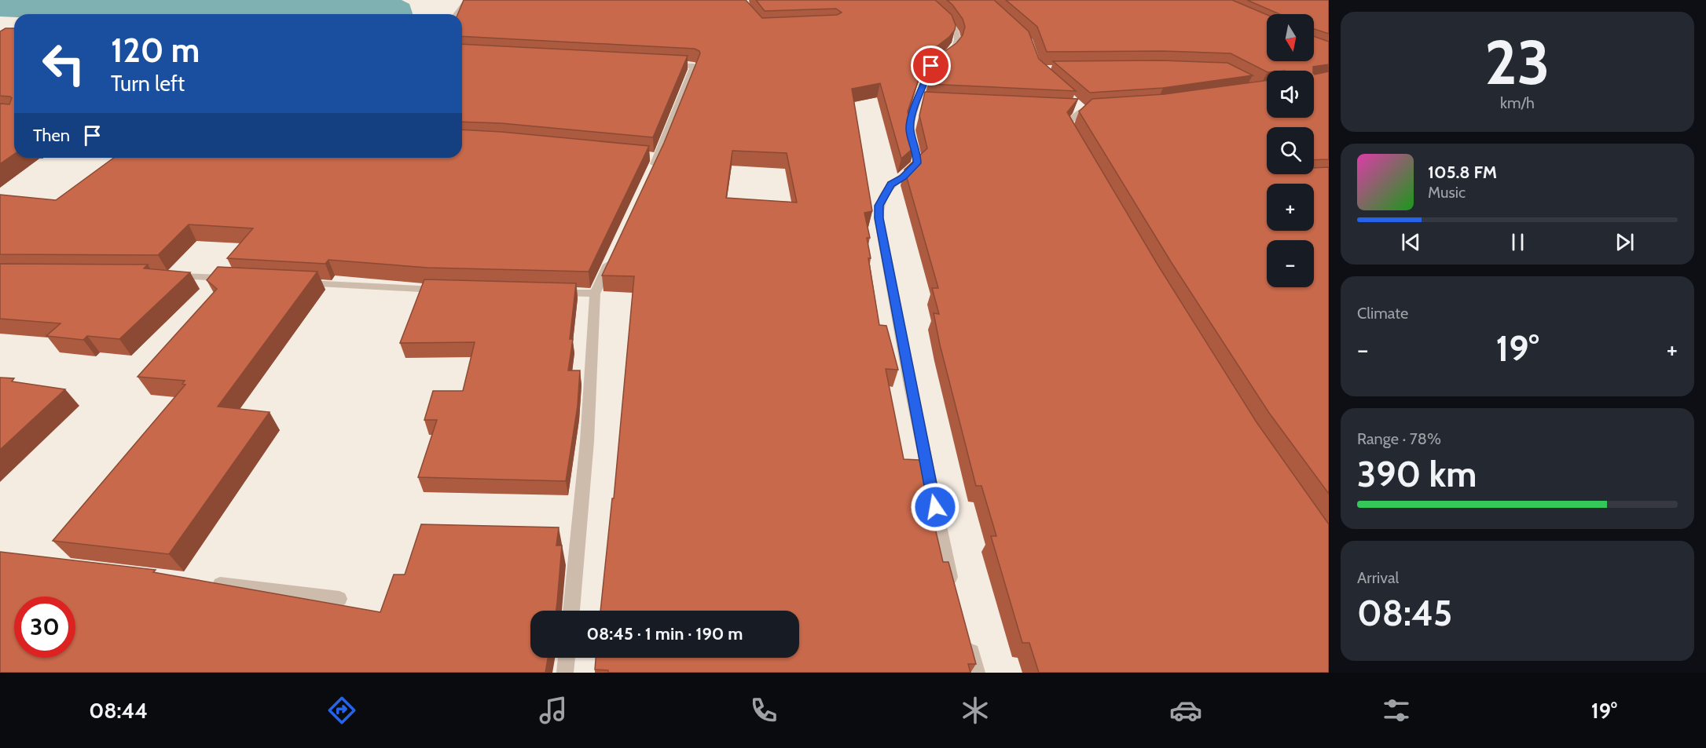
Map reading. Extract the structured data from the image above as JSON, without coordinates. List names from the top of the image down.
{
  "north": "bottom",
  "page": {
    "tile": [
      ["23", "km/h"],
      "Climate",
      ["Range · 78%", "390 km"],
      ["Arrival", "08:45"]
    ],
    "map_buttons": ["+", "−"],
    "turn": ["120 m", "Turn left"],
    "then": "Then",
    "song": ["105.8 FM", "Music"],
    "heat": ["−", "19°", "+"],
    "limit": "30",
    "trip": "08:45 · 1 min · 190 m",
    "tabs": ["08:44", "19°"]
  }
}
